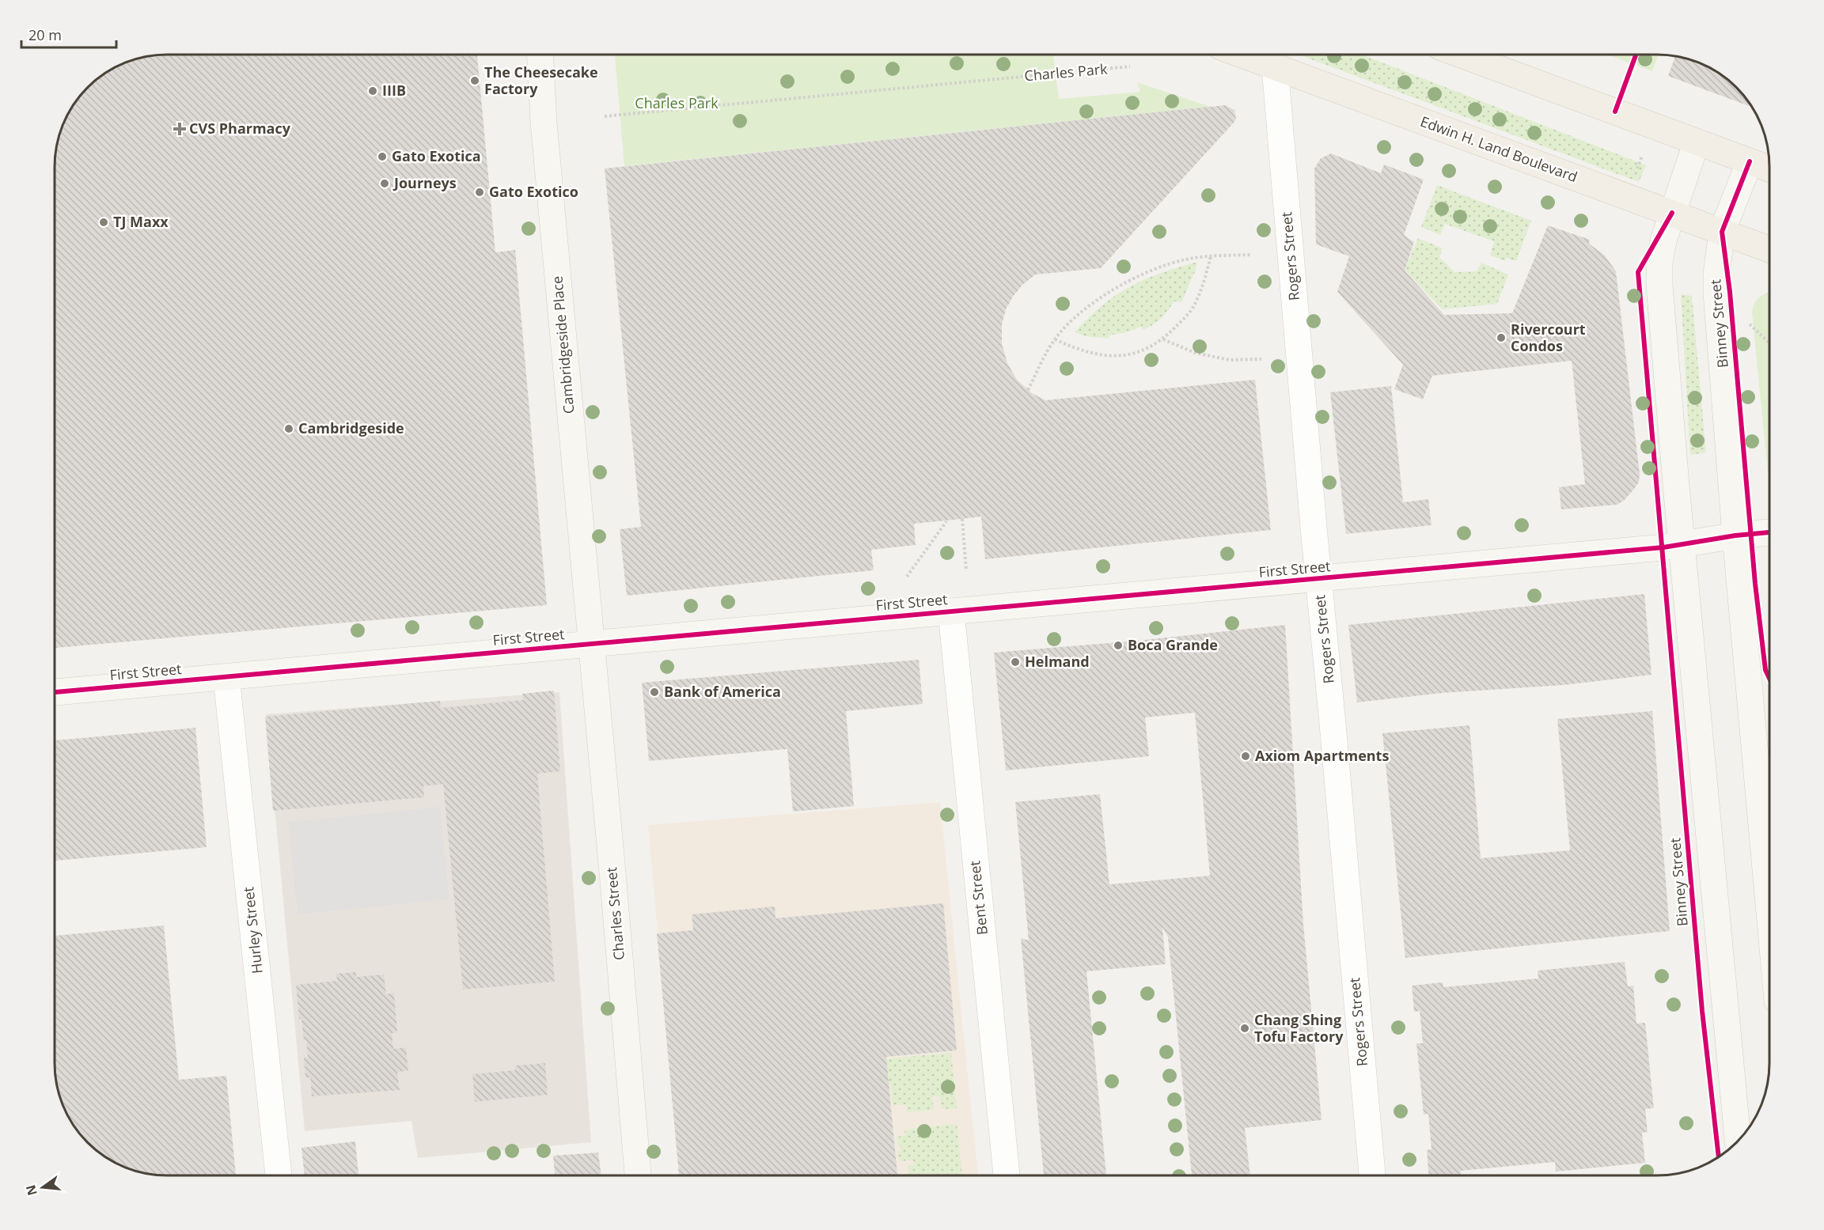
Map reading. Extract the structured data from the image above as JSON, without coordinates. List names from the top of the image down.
{
  "streets": {
    "main road": ["Edwin H. Land Boulevard"],
    "street": [
      "Rogers Street",
      "Binney Street",
      "Cambridgeside Place",
      "First Street",
      "Bent Street",
      "Charles Street",
      "Hurley Street"
    ],
    "path": ["Charles Park"]
  },
  "crossings": [
    ["Edwin H. Land Boulevard", "Rogers Street"],
    ["Edwin H. Land Boulevard", "Binney Street"],
    ["Rogers Street", "First Street"],
    ["Binney Street", "First Street"],
    ["Cambridgeside Place", "First Street"],
    ["Cambridgeside Place", "Charles Street"],
    ["First Street", "Bent Street"],
    ["First Street", "Charles Street"],
    ["First Street", "Hurley Street"]
  ],
  "parks": ["Charles Park"],
  "places": {
    "other": [
      "The Cheesecake Factory",
      "IIIB",
      "Gato Exotica",
      "Journeys",
      "Gato Exotico",
      "TJ Maxx",
      "Rivercourt Condos",
      "Cambridgeside",
      "Boca Grande",
      "Helmand",
      "Bank of America",
      "Axiom Apartments",
      "Chang Shing Tofu Factory"
    ],
    "health": ["CVS Pharmacy"]
  },
  "scale_bar": "20 m",
  "north": "left"
}
